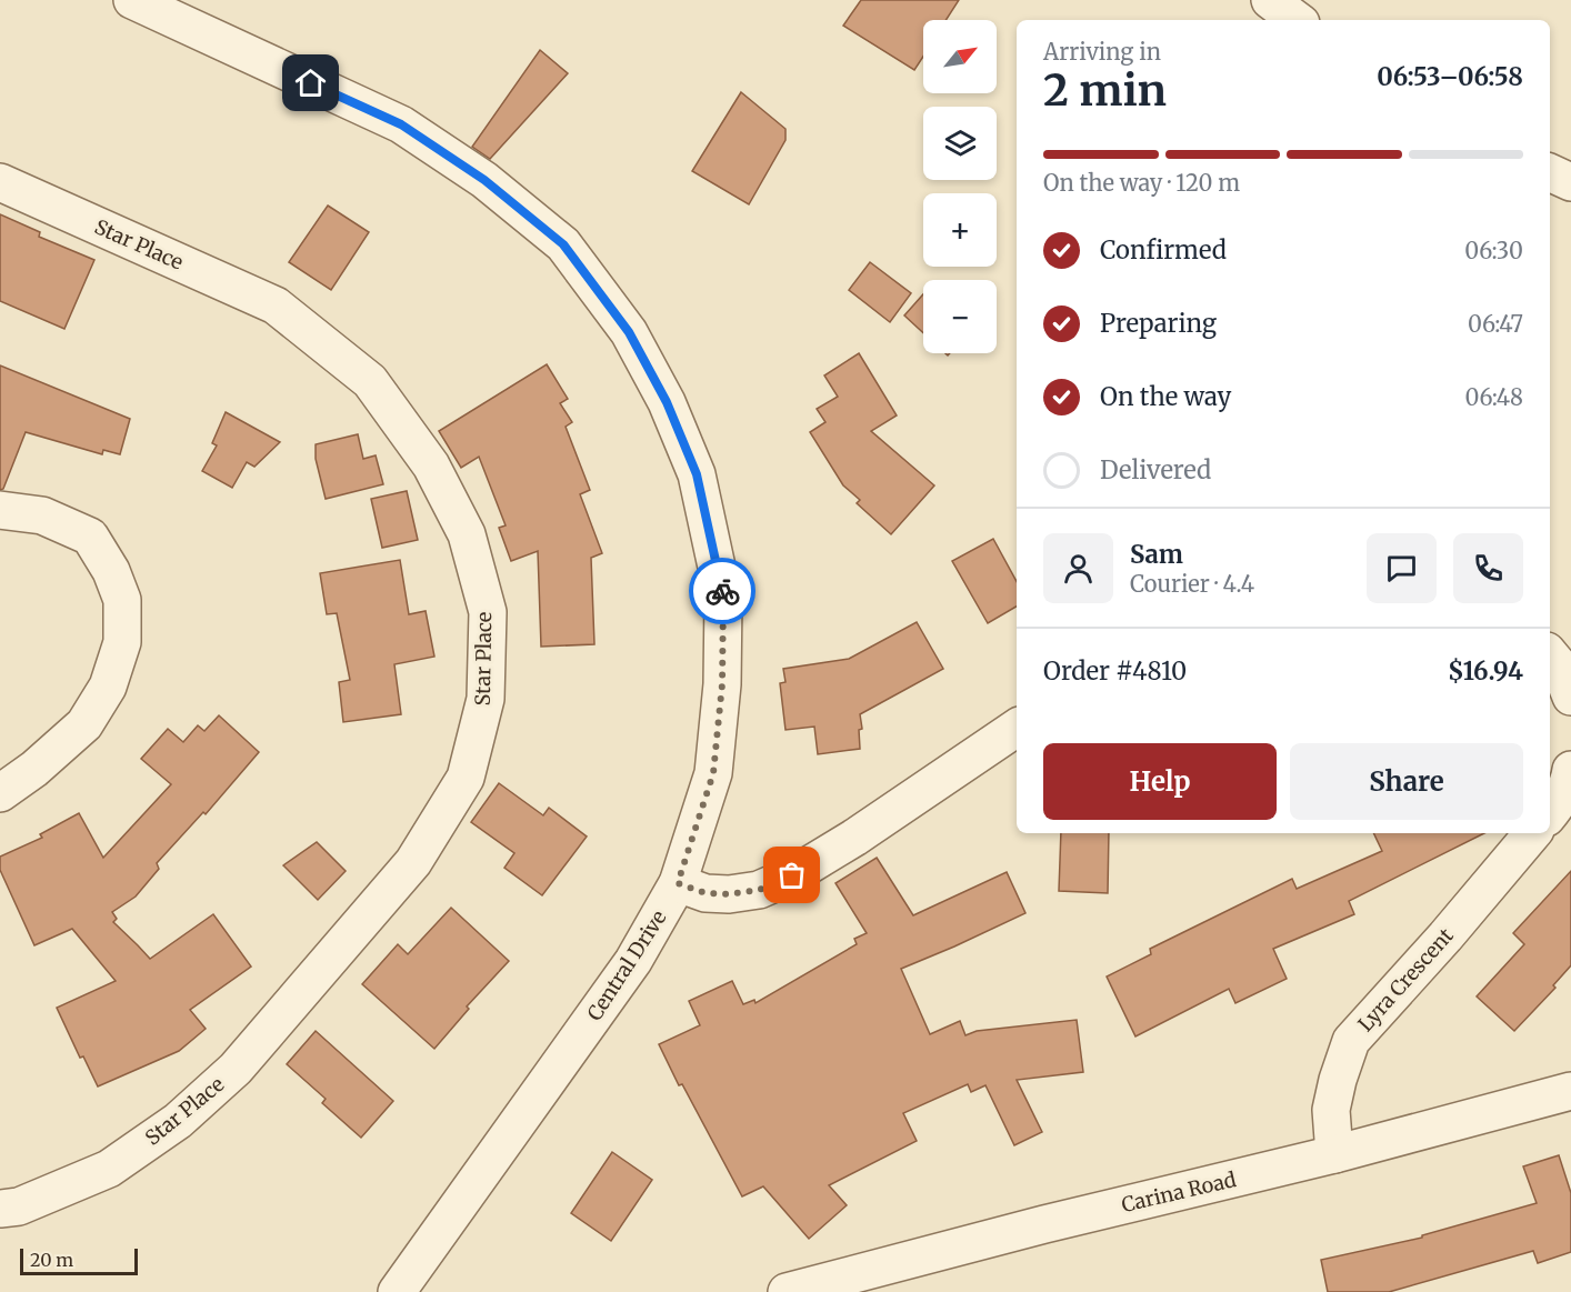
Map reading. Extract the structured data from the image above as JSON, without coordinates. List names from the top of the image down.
{
  "streets": {
    "street": [
      "Star Place",
      "Central Drive",
      "Lyra Crescent",
      "Carina Road"
    ]
  },
  "crossings": [
    ["Lyra Crescent", "Carina Road"]
  ],
  "scale_bar": "20 m",
  "north": "top right",
  "page": {
    "map_buttons": ["+", "−"],
    "heading": ["2 min", "Arriving in", "06:53–06:58"],
    "panel": [
      "Sam",
      "Courier · 4.4",
      "Order #4810",
      "$16.94"
    ],
    "bar": "On the way · 120 m",
    "list": [
      ["Confirmed", "06:30"],
      ["Preparing", "06:47"],
      ["On the way", "06:48"],
      "Delivered"
    ],
    "buttons": ["Help", "Share"],
    "scale": "20 m"
  }
}
